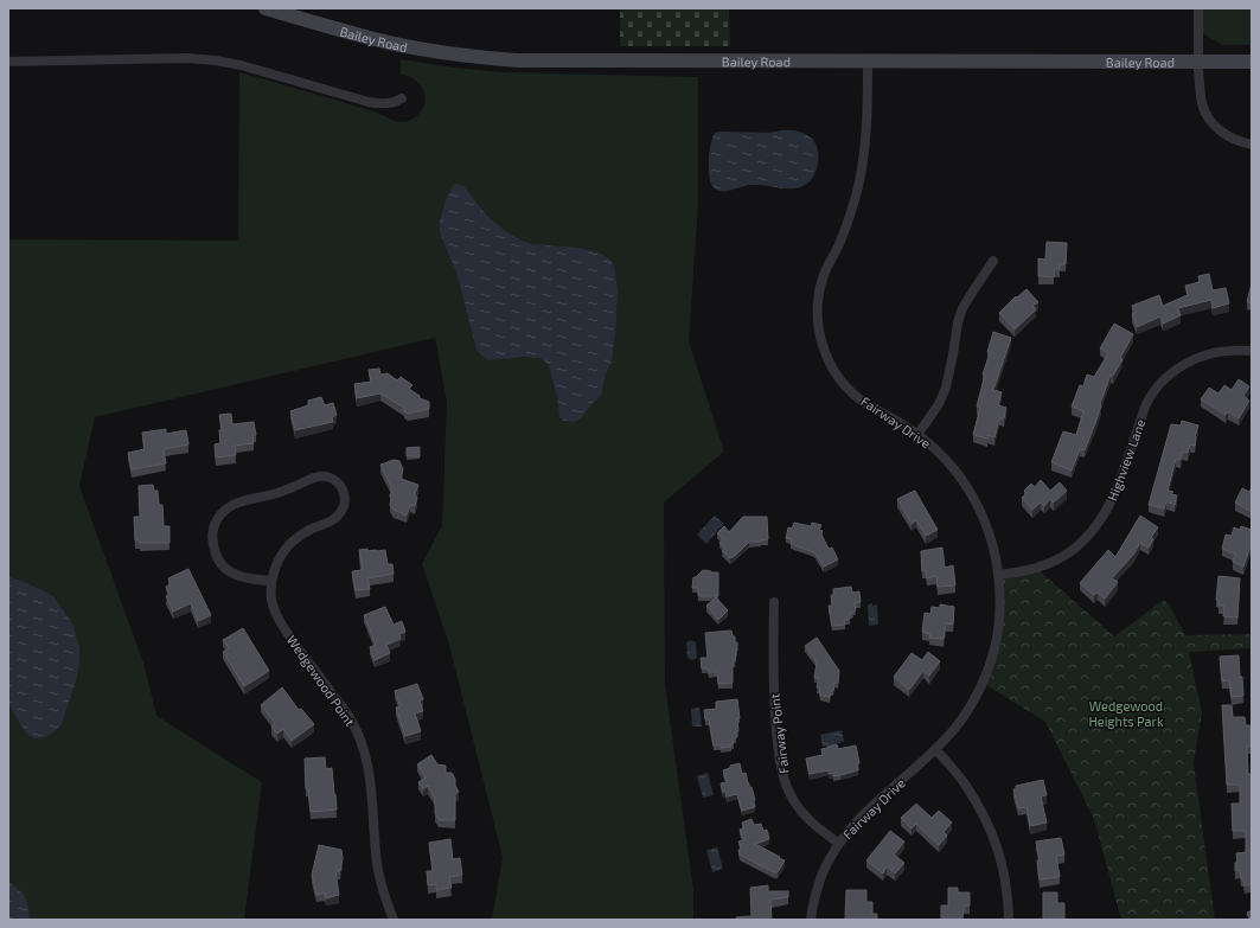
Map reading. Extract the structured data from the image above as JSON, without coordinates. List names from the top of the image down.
{
  "streets": {
    "main road": ["Bailey Road"],
    "street": [
      "Fairway Drive",
      "Highview Lane",
      "Wedgewood Point",
      "Fairway Point"
    ]
  },
  "crossings": [
    ["Bailey Road", "Fairway Drive"],
    ["Fairway Drive", "Highview Lane"],
    ["Fairway Drive", "Fairway Point"]
  ],
  "parks": ["Wedgewood Heights Park"]
}
